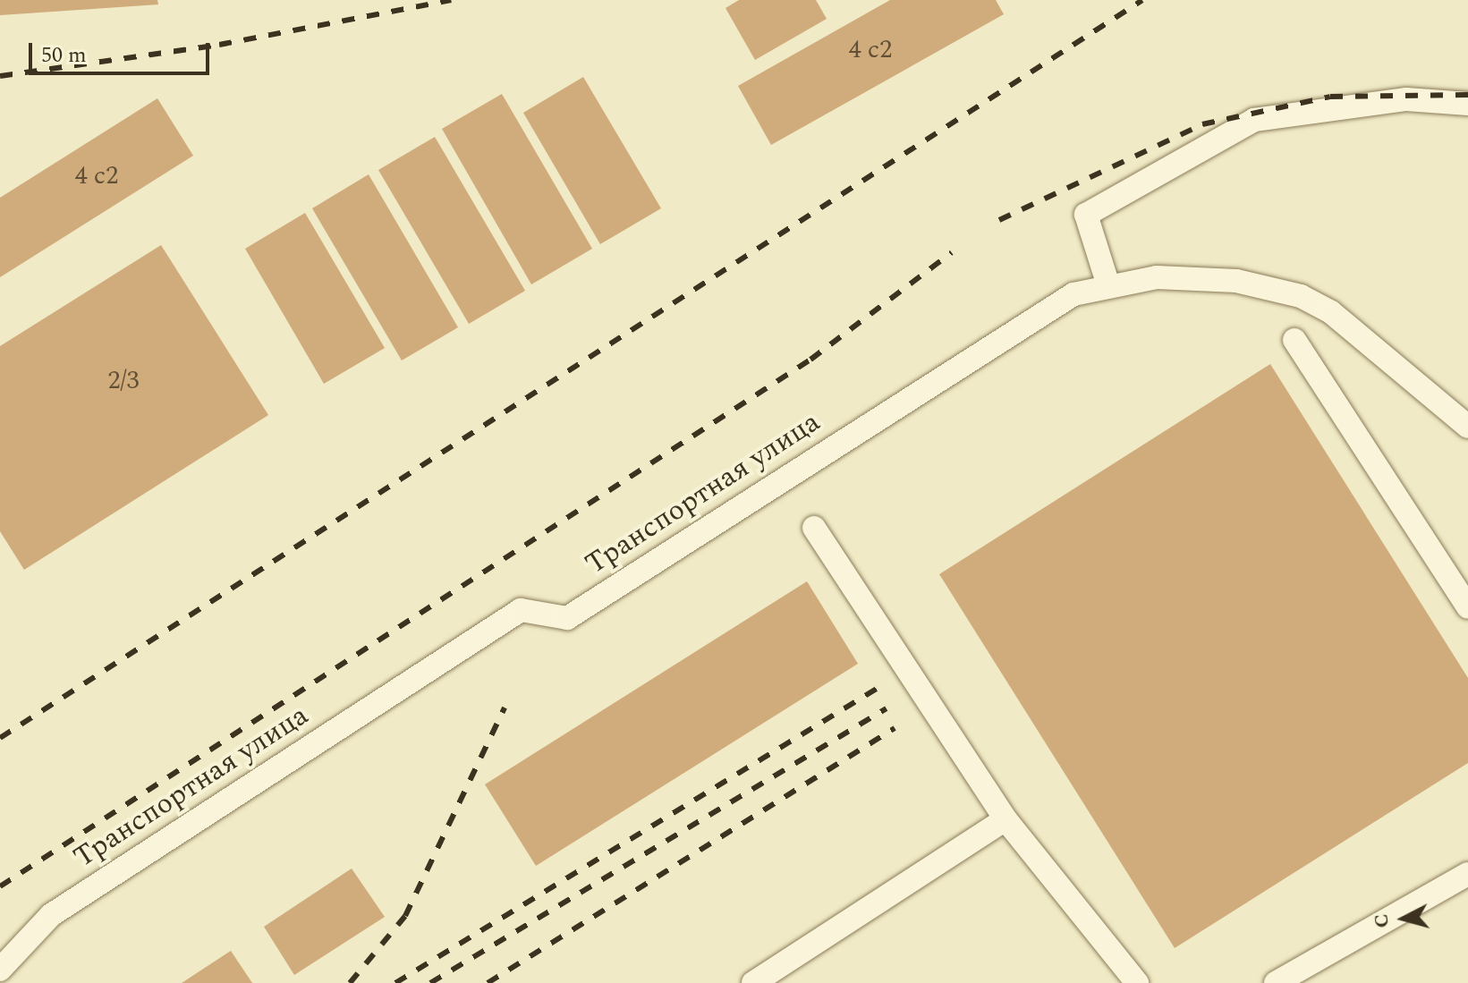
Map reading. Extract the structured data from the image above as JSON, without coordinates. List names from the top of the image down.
{
  "streets": {
    "street": ["Транспортная улица"]
  },
  "house_numbers": ["4 с2", "4 с2", "2/3"],
  "scale_bar": "50 m",
  "north": "left"
}
